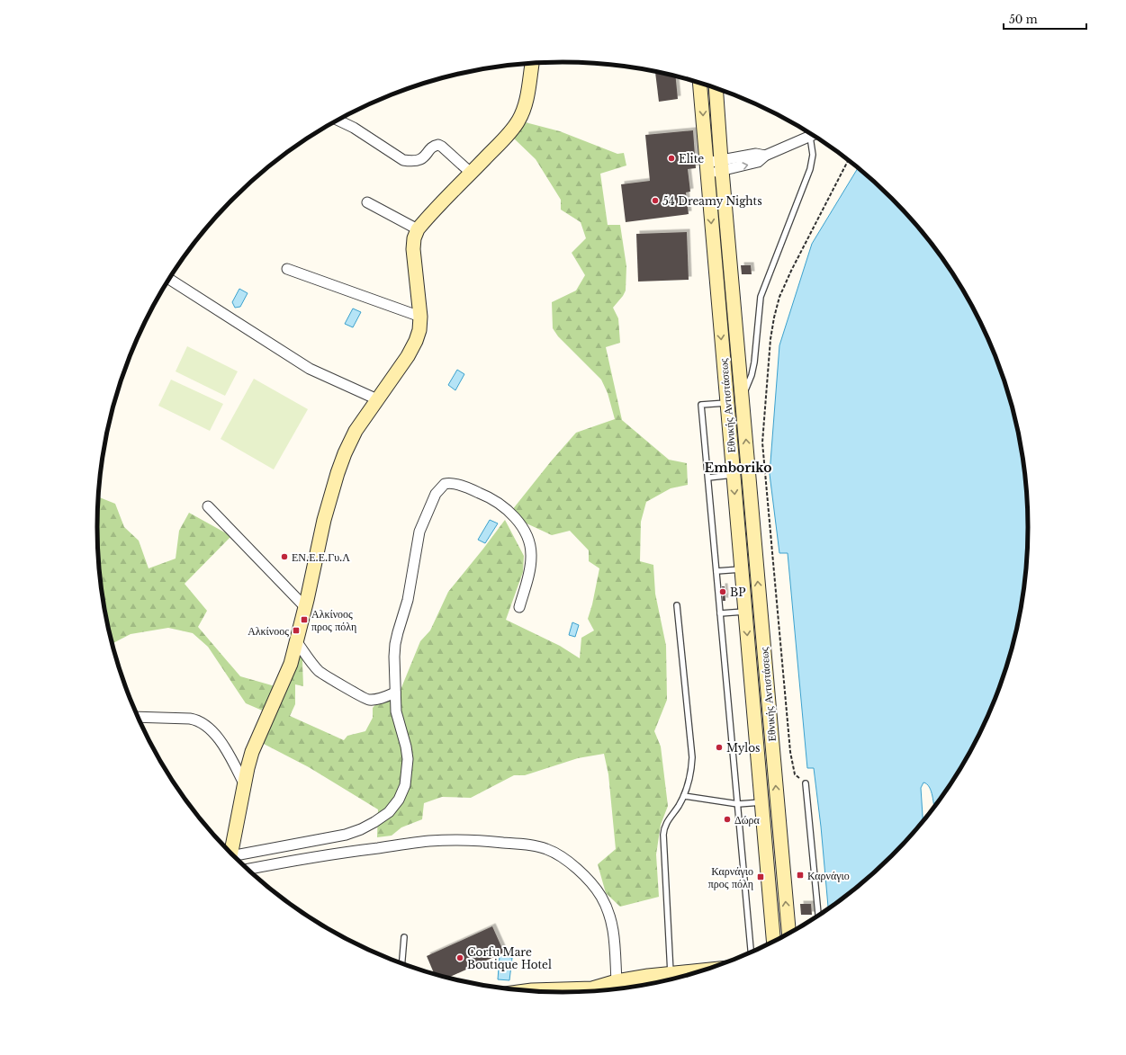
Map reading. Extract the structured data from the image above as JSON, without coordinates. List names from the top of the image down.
{
  "streets": {
    "main road": ["Εθνικής Αντιστάσεως"]
  },
  "districts": ["Emboriko"],
  "places": {
    "other": [
      "Elite",
      "54 Dreamy Nights",
      "ΕΝ.Ε.Ε.Γυ.Λ",
      "BP",
      "Mylos",
      "Δώρα",
      "Corfu Mare Boutique Hotel"
    ],
    "transit": [
      "Αλκίνοος προς πόλη",
      "Αλκίνοος",
      "Καρνάγιο",
      "Καρνάγιο προς πόλη"
    ]
  },
  "scale_bar": "50 m"
}
